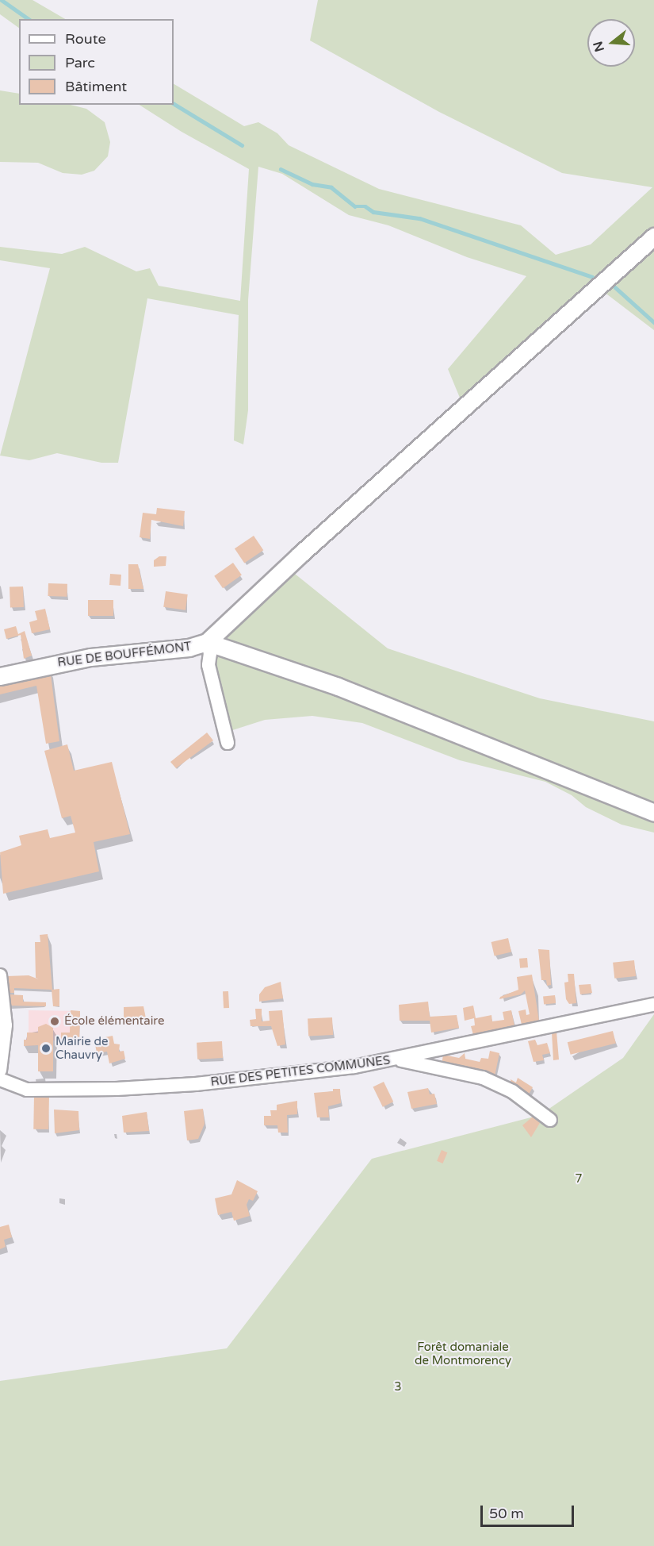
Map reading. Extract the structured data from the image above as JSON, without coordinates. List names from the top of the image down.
{
  "streets": {
    "street": ["RUE DE BOUFFÉMONT", "RUE DES PETITES COMMUNES"]
  },
  "parks": ["7", "Forêt domaniale de Montmorency", "3"],
  "places": ["École élémentaire", "Mairie de Chauvry"],
  "legend": ["Route", "Parc", "Bâtiment"],
  "scale_bar": "50 m",
  "north": "left"
}
